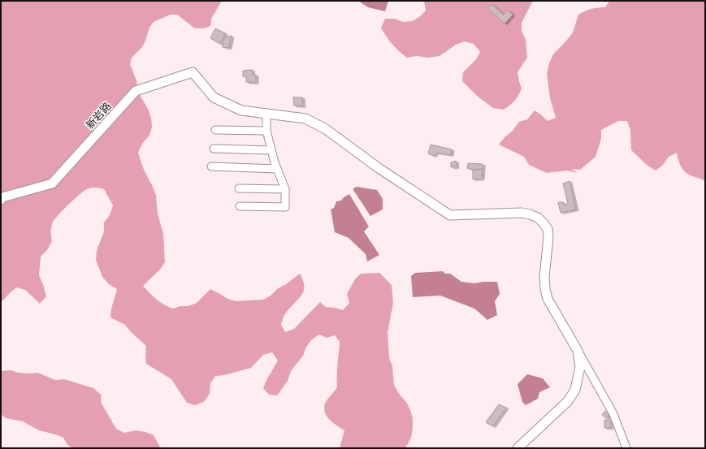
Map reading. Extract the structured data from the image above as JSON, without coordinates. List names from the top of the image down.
{
  "streets": {
    "street": ["新岩路"]
  }
}
